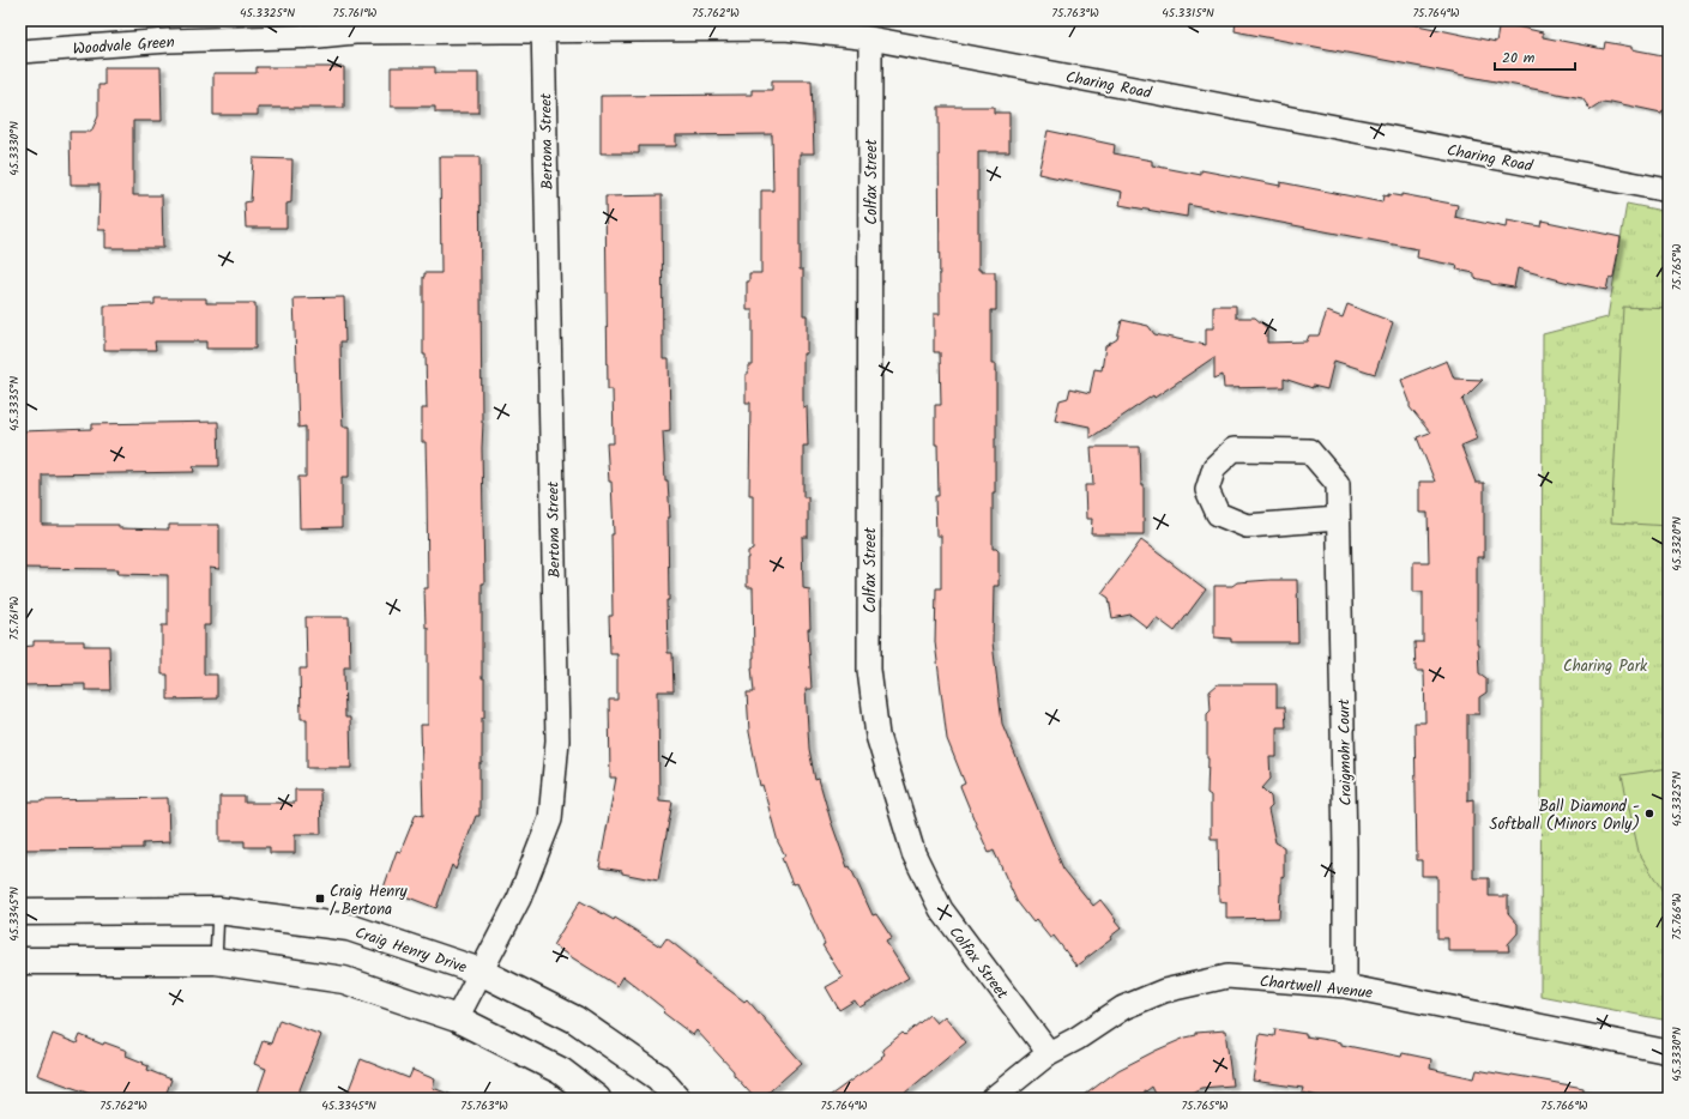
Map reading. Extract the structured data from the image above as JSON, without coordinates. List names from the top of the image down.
{
  "streets": {
    "street": [
      "Woodvale Green",
      "Charing Road",
      "Bertona Street",
      "Colfax Street",
      "Craigmohr Court",
      "Craig Henry Drive",
      "Chartwell Avenue"
    ]
  },
  "crossings": [
    ["Woodvale Green", "Charing Road"],
    ["Woodvale Green", "Bertona Street"],
    ["Charing Road", "Bertona Street"],
    ["Charing Road", "Colfax Street"],
    ["Bertona Street", "Craig Henry Drive"],
    ["Colfax Street", "Chartwell Avenue"],
    ["Craigmohr Court", "Chartwell Avenue"]
  ],
  "parks": ["Charing Park"],
  "places": {
    "other": ["Ball Diamond - Softball (Minors Only)"],
    "transit": ["Craig Henry / Bertona"]
  },
  "scale_bar": "20 m",
  "coordinates": [
    "45.3325°N",
    "75.761°W",
    "75.762°W",
    "75.763°W",
    "45.3315°N",
    "75.764°W",
    "45.3330°N",
    "75.765°W",
    "45.3335°N",
    "45.3320°N",
    "45.3345°N",
    "75.766°W"
  ]
}
